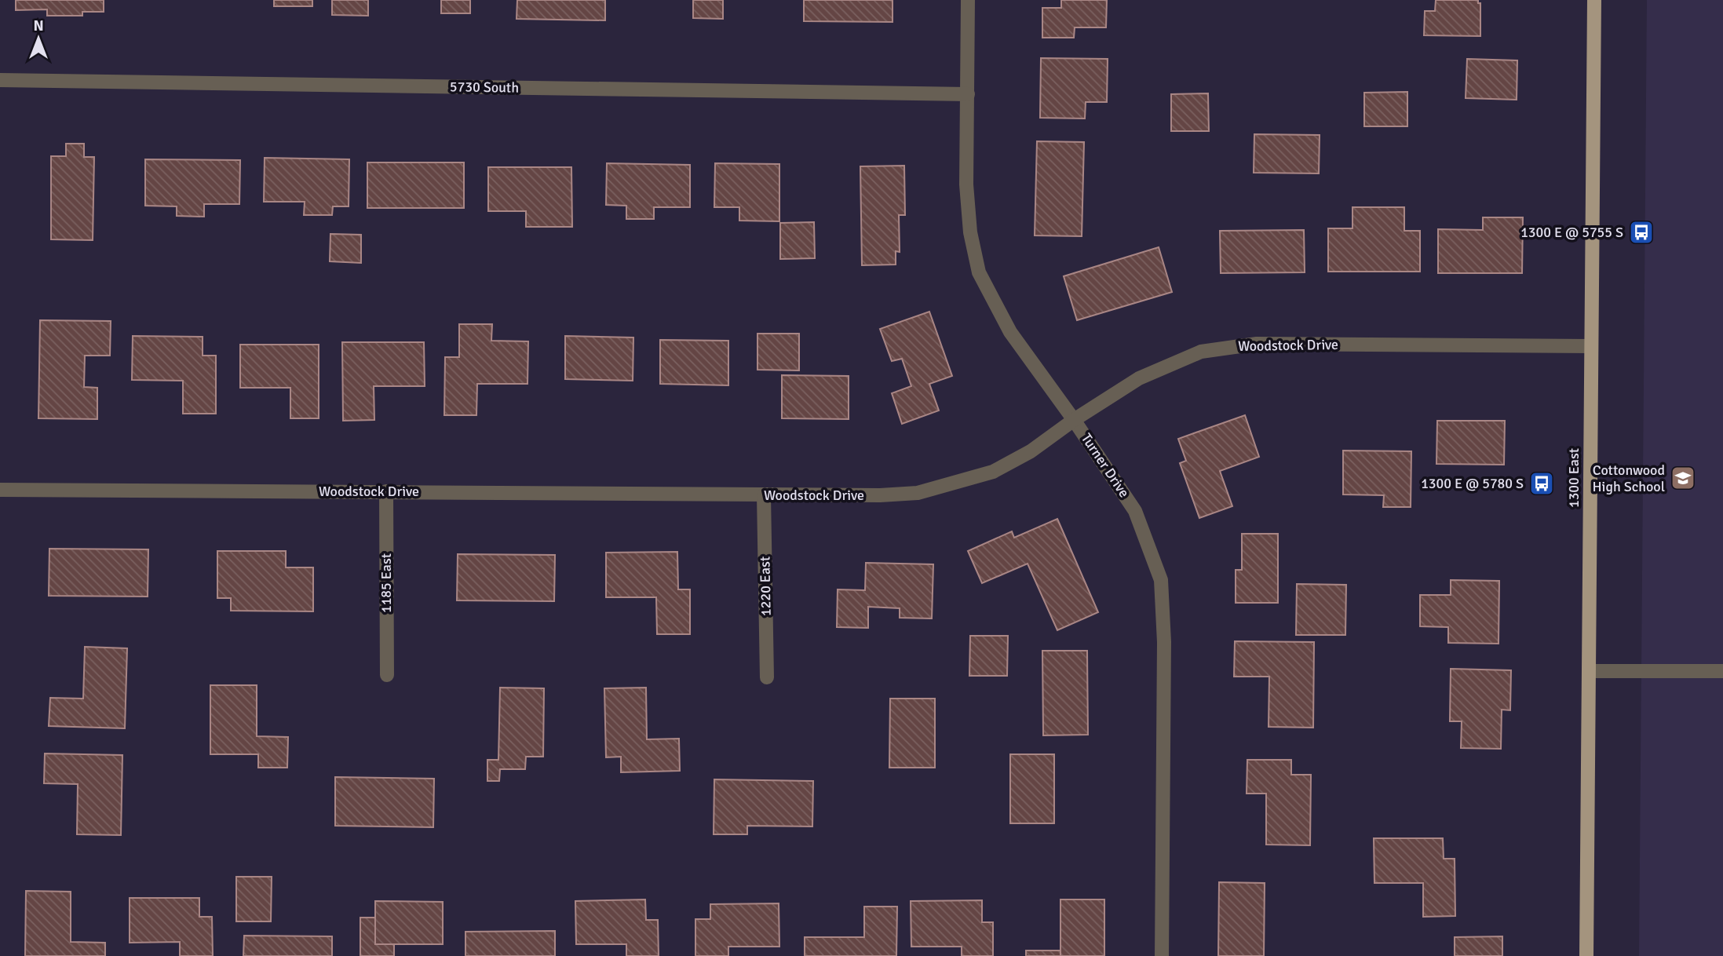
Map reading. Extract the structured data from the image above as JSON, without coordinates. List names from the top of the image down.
{
  "streets": {
    "main road": ["1300 East"],
    "street": [
      "5730 South",
      "Woodstock Drive",
      "Turner Drive",
      "1185 East",
      "1220 East"
    ]
  },
  "crossings": [
    ["5730 South", "Turner Drive"],
    ["Woodstock Drive", "Turner Drive"],
    ["Woodstock Drive", "1300 East"],
    ["Woodstock Drive", "1185 East"],
    ["Woodstock Drive", "1220 East"]
  ],
  "places": {
    "bus stop": ["1300 E @ 5755 S", "1300 E @ 5780 S"],
    "school or university": ["Cottonwood High School"]
  },
  "north": "top"
}
